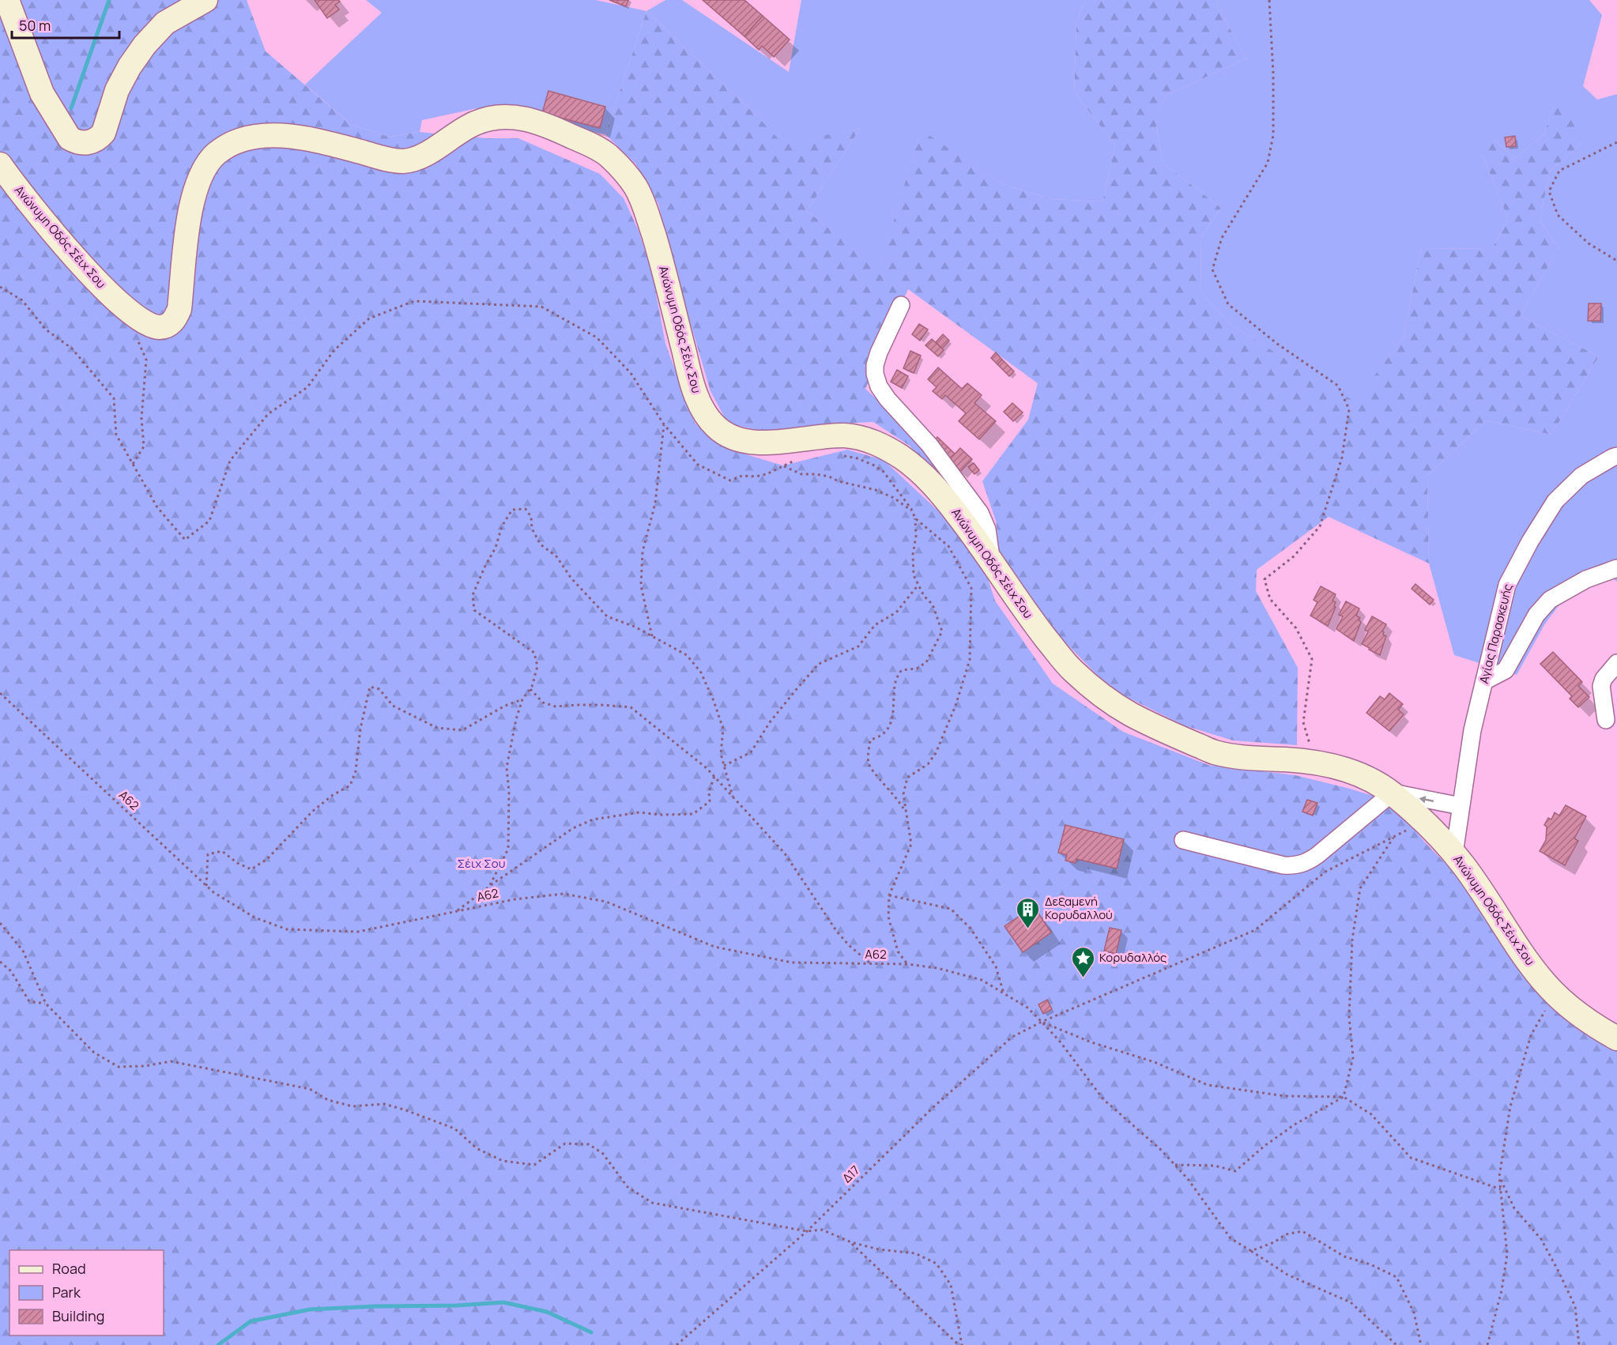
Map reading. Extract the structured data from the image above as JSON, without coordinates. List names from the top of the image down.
{
  "streets": {
    "street": ["Ανώνυμη Οδός Σέιχ Σου", "Αγίας Παρασκευής"],
    "path": ["Α62", "Δ17"]
  },
  "crossings": [
    ["Ανώνυμη Οδός Σέιχ Σου", "Αγίας Παρασκευής"],
    ["Ανώνυμη Οδός Σέιχ Σου", "Δ17"],
    ["Α62", "Δ17"]
  ],
  "parks": ["Σέιχ Σου"],
  "places": {
    "building": ["Δεξαμενή Κορυδαλλού"],
    "place": ["Κορυδαλλός"]
  },
  "legend": ["Road", "Park", "Building"],
  "scale_bar": "50 m"
}
